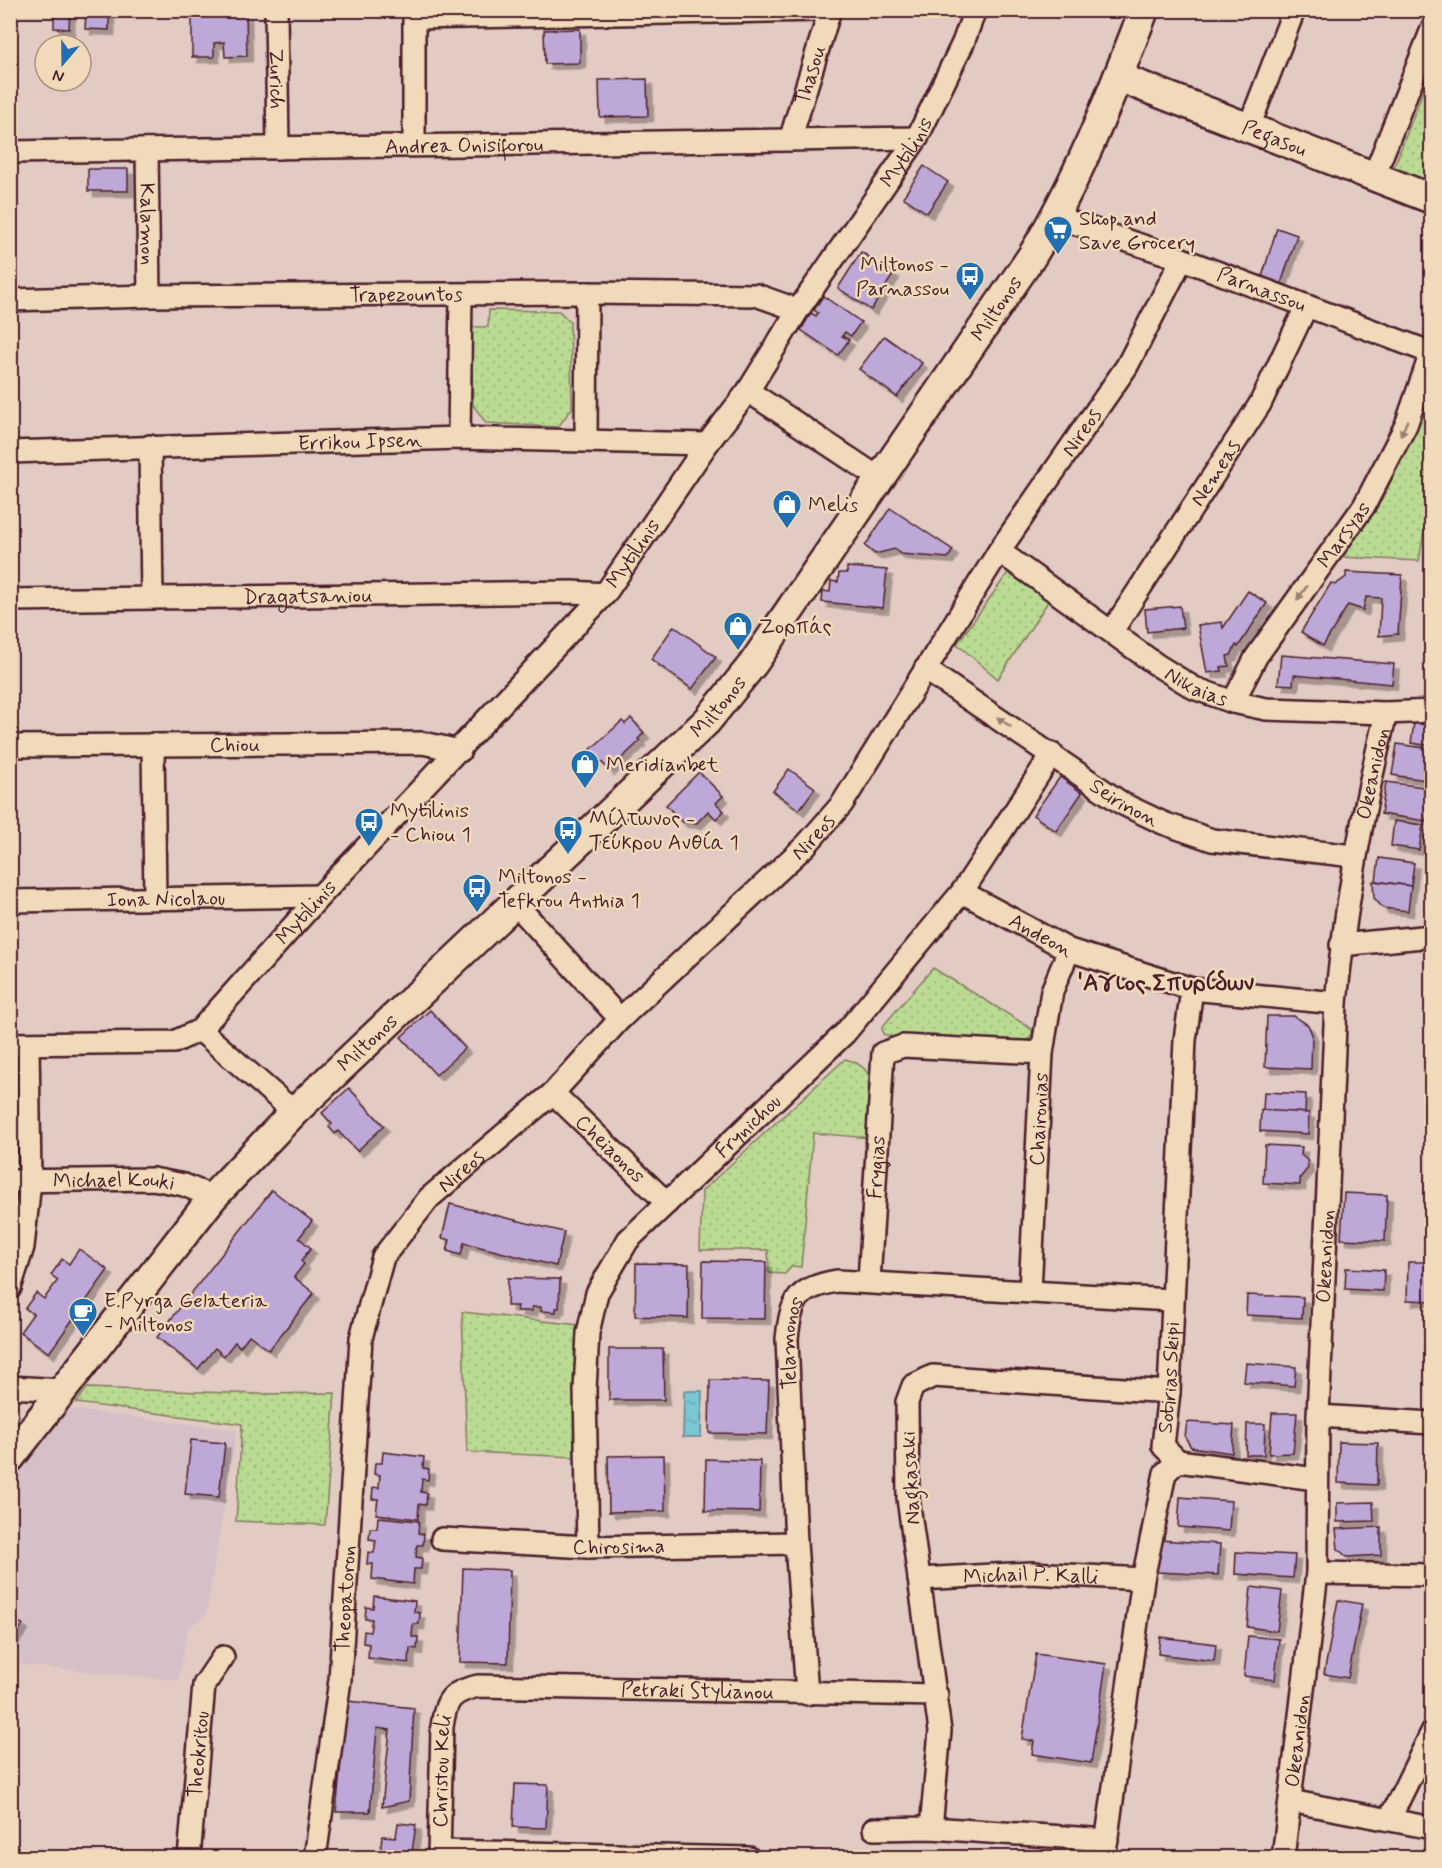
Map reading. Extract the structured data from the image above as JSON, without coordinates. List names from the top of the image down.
{
  "streets": {
    "street": [
      "Thasou",
      "Zurich",
      "Pegasou",
      "Andrea Onisiforou",
      "Mytilinis",
      "Kalamon",
      "Parnassou",
      "Trapezountos",
      "Miltonos",
      "Nireos",
      "Errikou Ipsen",
      "Nemeas",
      "Marsyas",
      "Dragatsaniou",
      "Nikaias",
      "Chiou",
      "Okeanidon",
      "Seirinon",
      "Iona Nicolaou",
      "Andeon",
      "Chaironias",
      "Frynichou",
      "Cheiaonos",
      "Frygias",
      "Michael Kouki",
      "Telamonos",
      "Sotirias Skipi",
      "Nagkasaki",
      "Chirosima",
      "Michail P. Kalli",
      "Theopatoron",
      "Petraki Stylianou",
      "Theokritou",
      "Christou Keli"
    ]
  },
  "crossings": [
    ["Thasou", "Andrea Onisiforou"],
    ["Zurich", "Andrea Onisiforou"],
    ["Pegasou", "Miltonos"],
    ["Andrea Onisiforou", "Mytilinis"],
    ["Andrea Onisiforou", "Kalamon"],
    ["Mytilinis", "Trapezountos"],
    ["Mytilinis", "Errikou Ipsen"],
    ["Mytilinis", "Dragatsaniou"],
    ["Mytilinis", "Chiou"],
    ["Mytilinis", "Iona Nicolaou"],
    ["Kalamon", "Trapezountos"],
    ["Parnassou", "Miltonos"],
    ["Parnassou", "Nireos"],
    ["Parnassou", "Nemeas"],
    ["Parnassou", "Marsyas"],
    ["Miltonos", "Michael Kouki"],
    ["Nireos", "Nikaias"],
    ["Nireos", "Seirinon"],
    ["Nireos", "Cheiaonos"],
    ["Nireos", "Theopatoron"],
    ["Nemeas", "Nikaias"],
    ["Marsyas", "Nikaias"],
    ["Nikaias", "Okeanidon"],
    ["Okeanidon", "Seirinon"],
    ["Okeanidon", "Andeon"],
    ["Seirinon", "Frynichou"],
    ["Andeon", "Chaironias"],
    ["Andeon", "Frynichou"],
    ["Andeon", "Sotirias Skipi"],
    ["Chaironias", "Frygias"],
    ["Chaironias", "Telamonos"],
    ["Frynichou", "Cheiaonos"],
    ["Frynichou", "Chirosima"],
    ["Frygias", "Telamonos"],
    ["Telamonos", "Sotirias Skipi"],
    ["Telamonos", "Chirosima"],
    ["Telamonos", "Petraki Stylianou"],
    ["Sotirias Skipi", "Nagkasaki"],
    ["Sotirias Skipi", "Michail P. Kalli"],
    ["Nagkasaki", "Michail P. Kalli"],
    ["Nagkasaki", "Petraki Stylianou"],
    ["Petraki Stylianou", "Christou Keli"]
  ],
  "one_way": ["Marsyas"],
  "districts": ["'Αγιος Σπυρίδων"],
  "places": {
    "supermarket": ["Shop and Save Grocery"],
    "bus stop": [
      "Miltonos - Parnassou",
      "Mytilinis - Chiou 1",
      "Μίλτωνος - Τεύκρου Ανθία 1",
      "Miltonos - Tefkrou Anthia 1"
    ],
    "shop": ["Melis", "Ζορπάς", "Meridianbet"],
    "cafe": ["E.Pyrga Gelateria - Miltonos"]
  },
  "north": "bottom"
}
